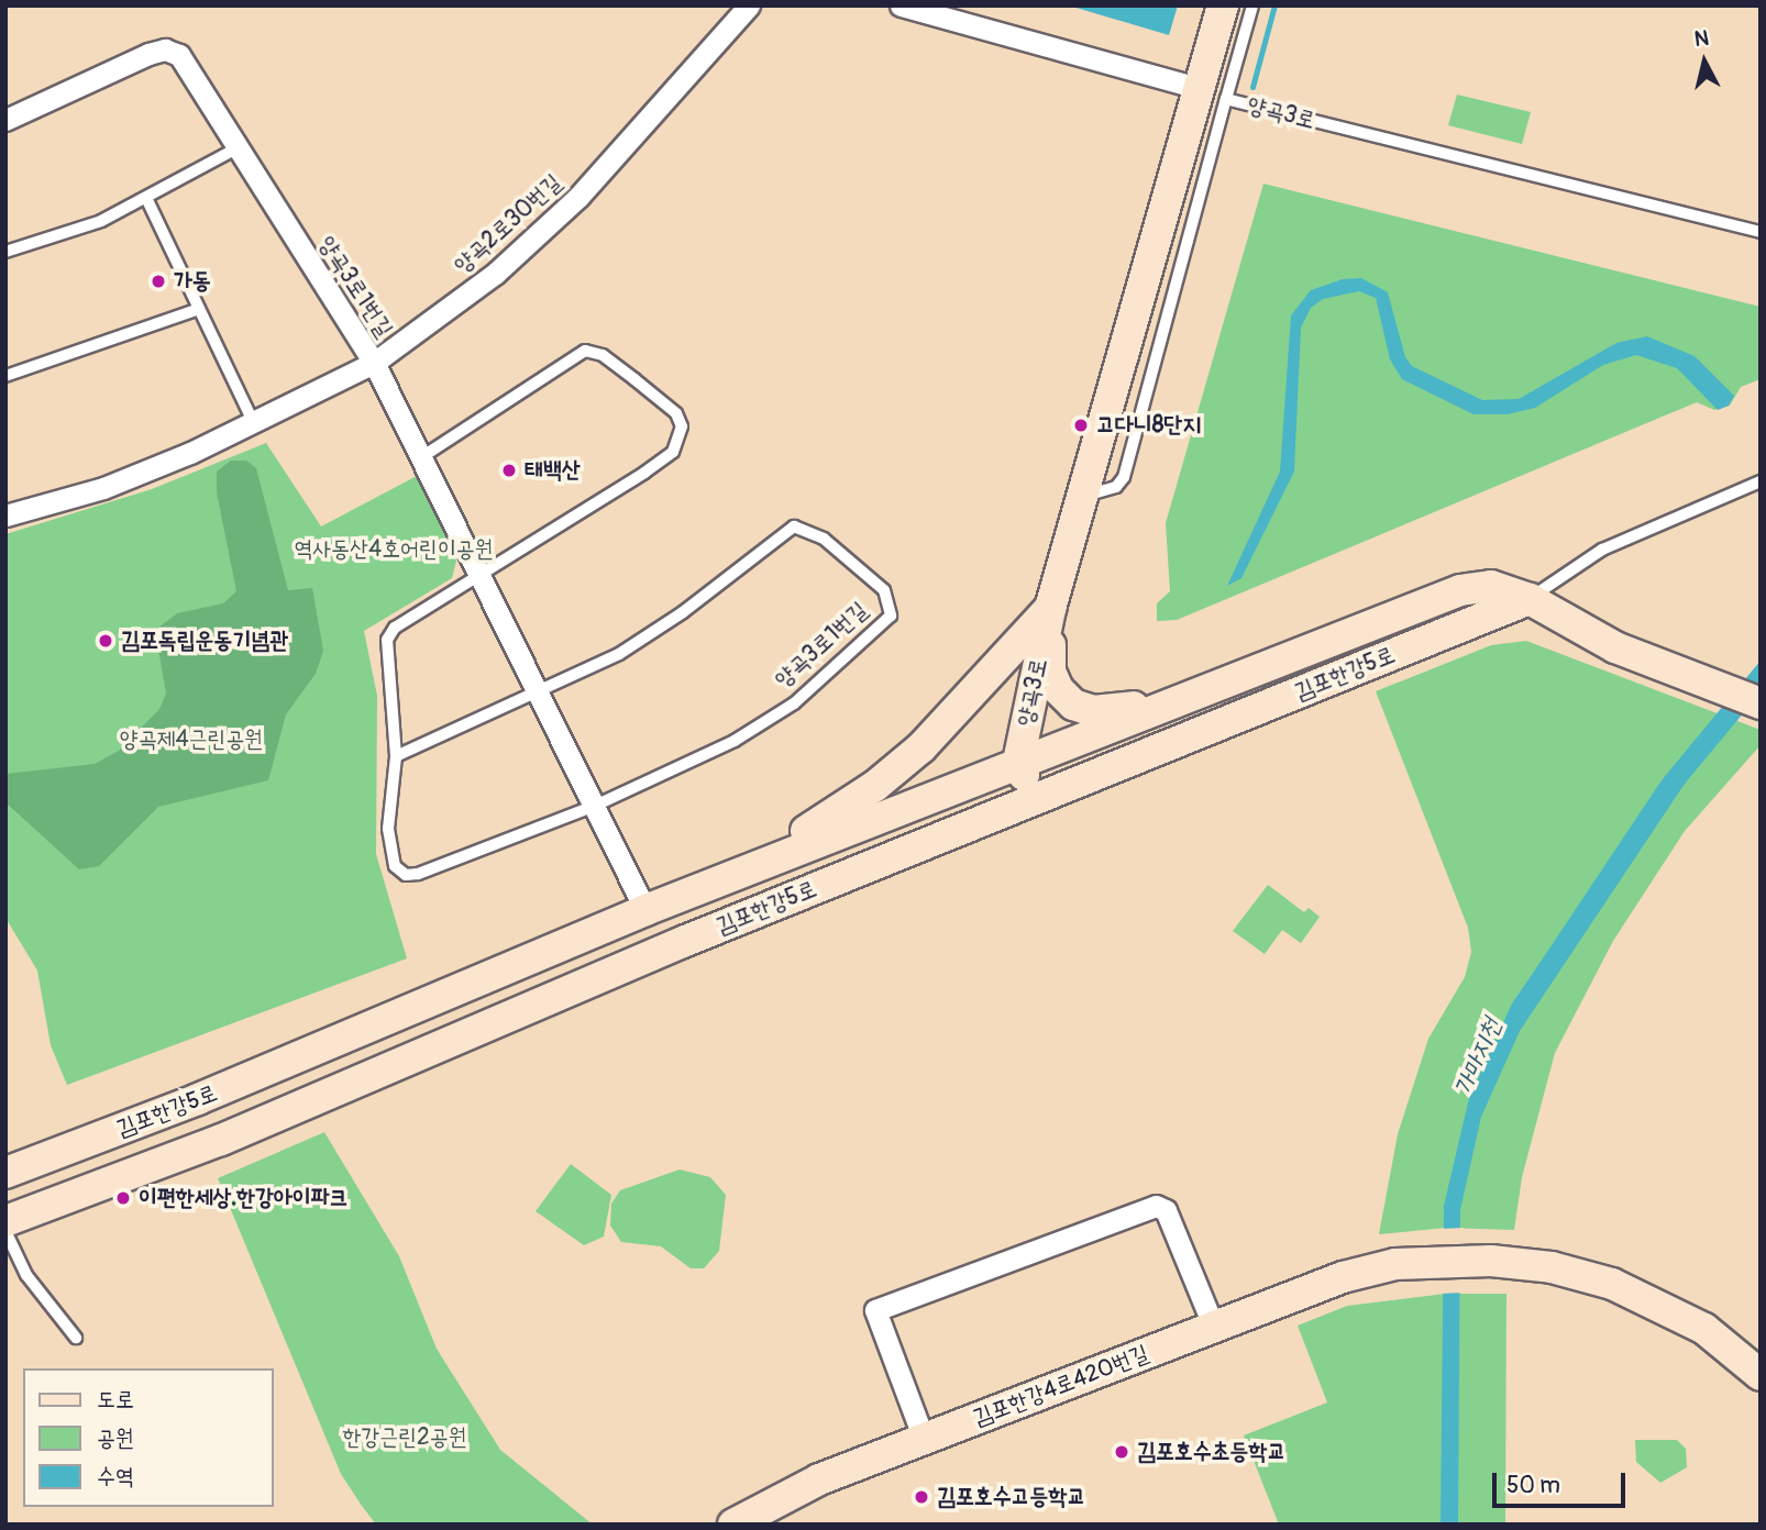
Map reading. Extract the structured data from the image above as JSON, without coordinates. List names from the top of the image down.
{
  "streets": {
    "street": [
      "양곡3로",
      "양곡2로30번길",
      "양곡3로1번길",
      "김포한강5로",
      "김포한강4로420번길"
    ]
  },
  "crossings": [
    ["양곡3로", "김포한강5로"],
    ["양곡2로30번길", "양곡3로1번길"],
    ["양곡3로1번길", "김포한강5로"]
  ],
  "water": ["가마지천"],
  "parks": ["역사동산4호어린이공원", "양곡제4근린공원", "한강근린2공원"],
  "places": [
    "가동",
    "고다니8단지",
    "태백산",
    "김포독립운동기념관",
    "이편한세상.한강아이파크",
    "김포호수초등학교",
    "김포호수고등학교"
  ],
  "legend": ["도로", "공원", "수역"],
  "scale_bar": "50 m",
  "north": "top"
}
